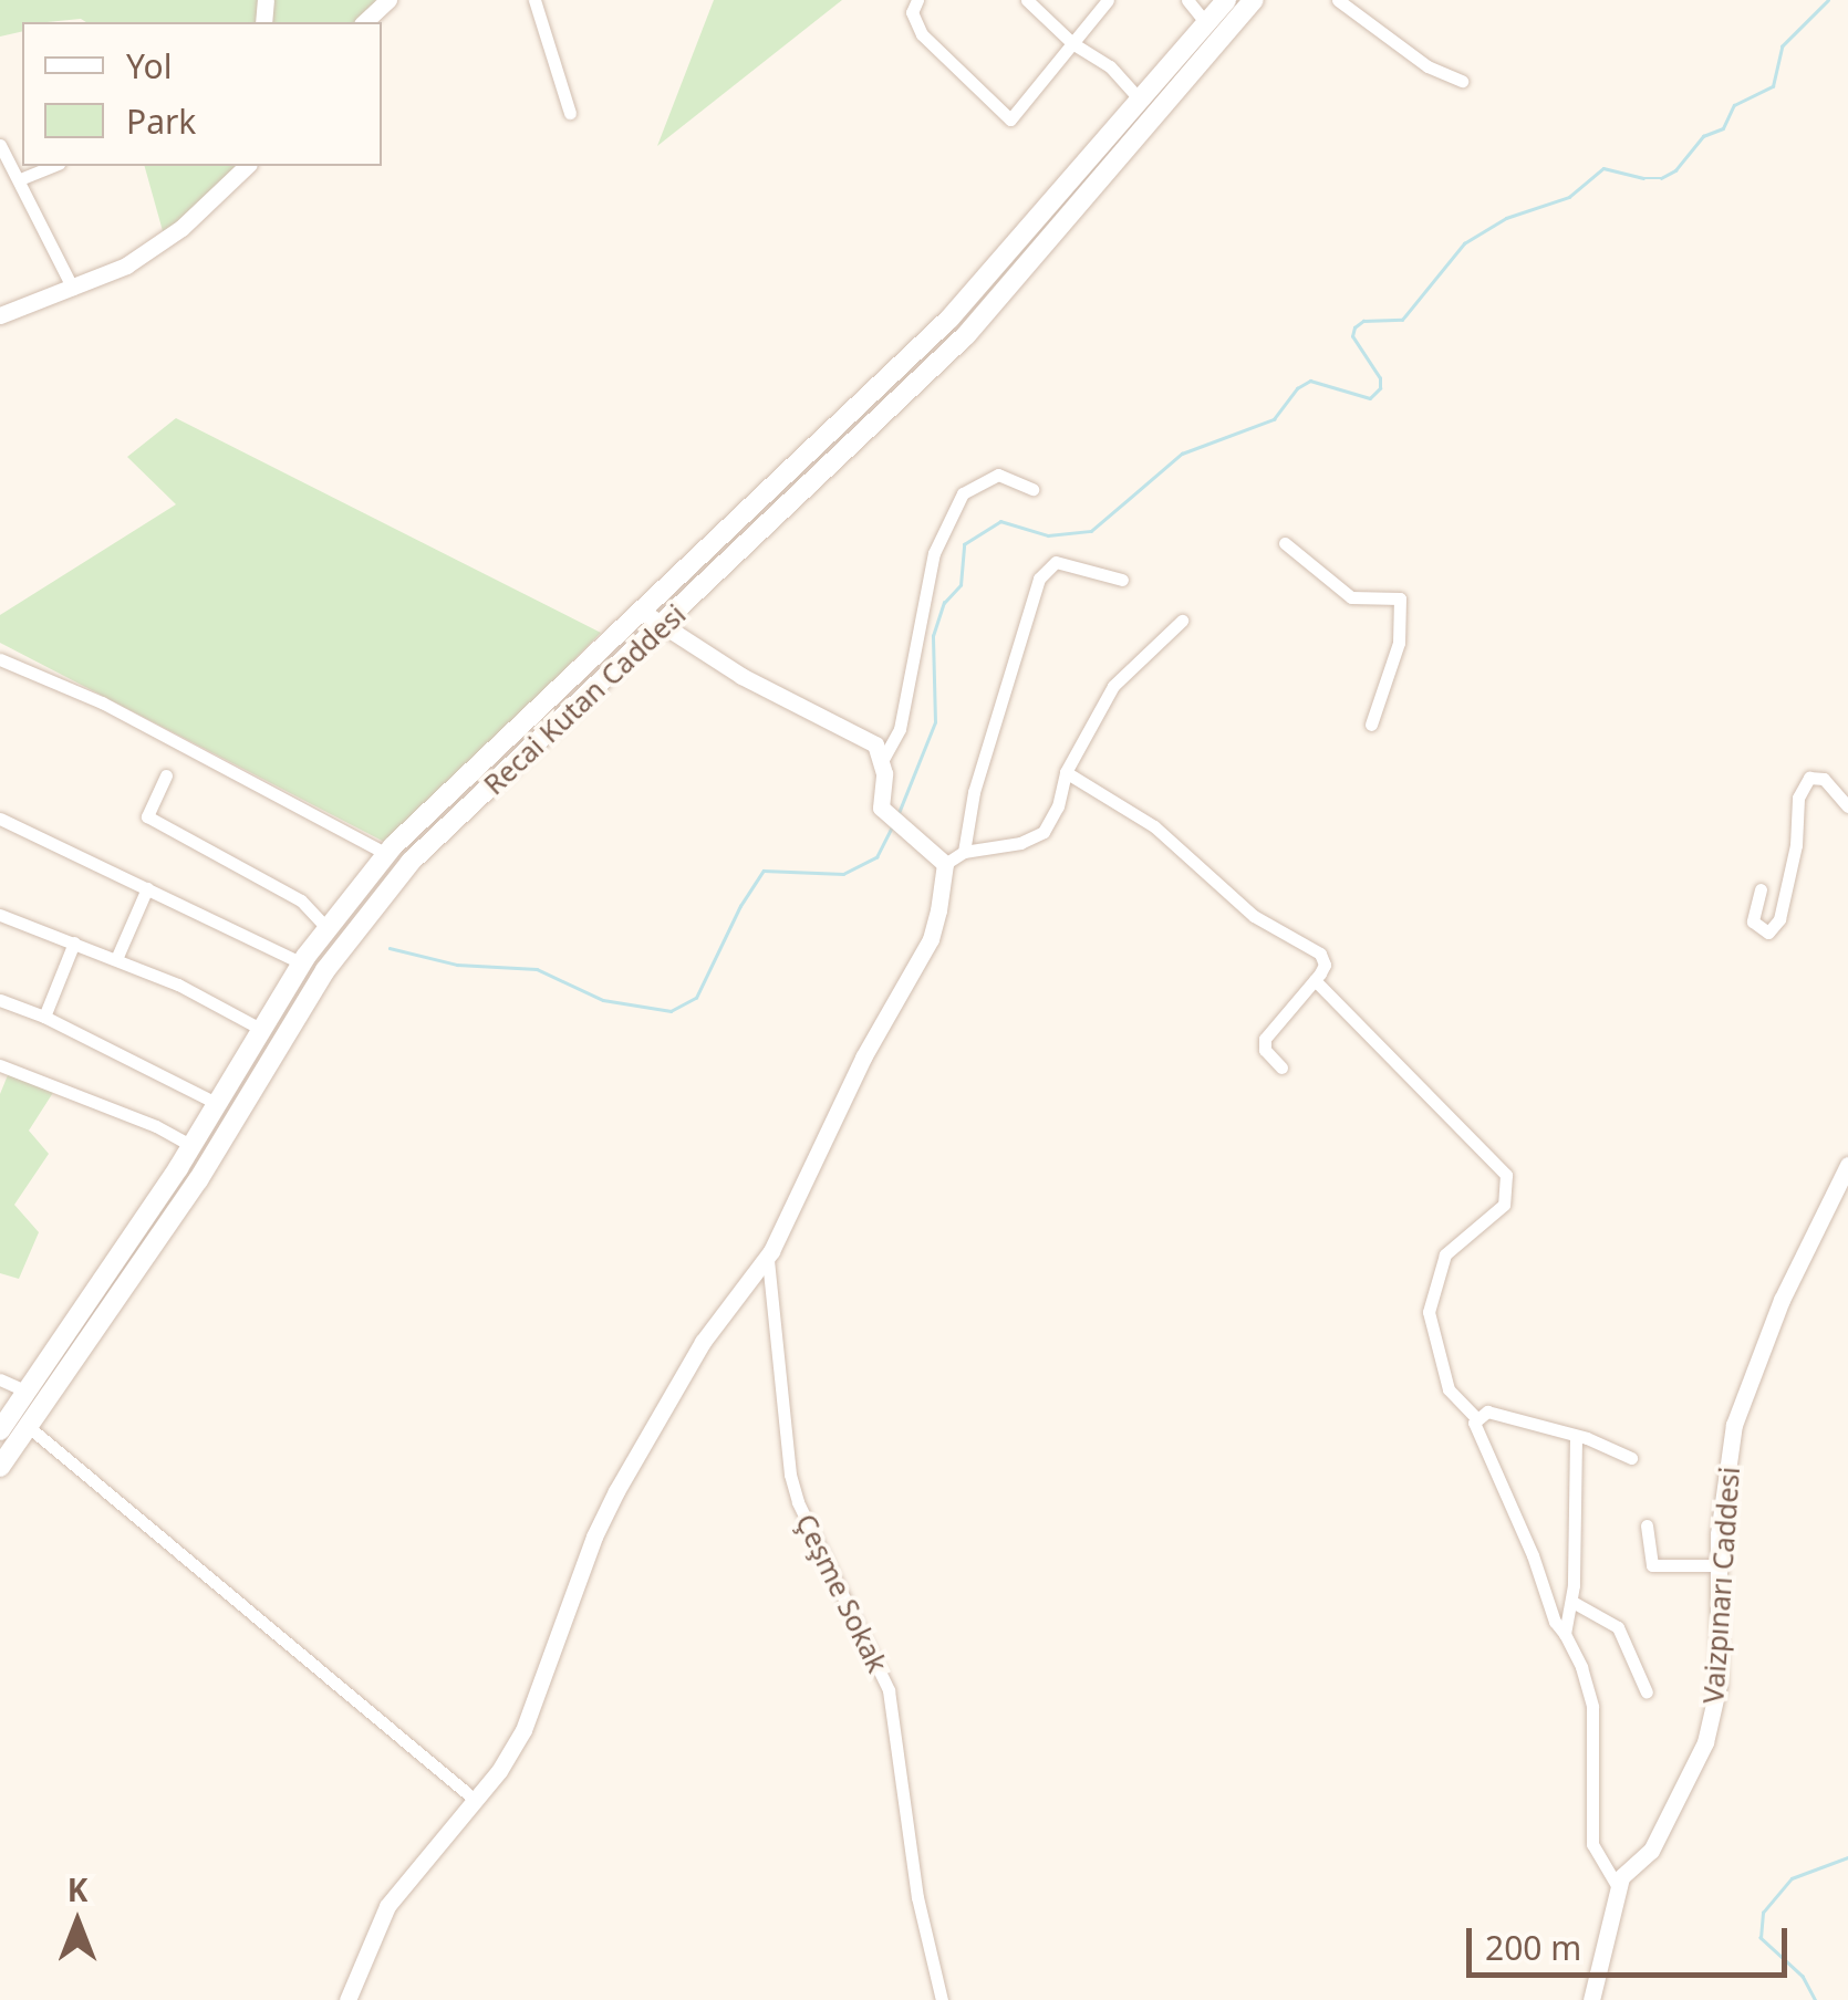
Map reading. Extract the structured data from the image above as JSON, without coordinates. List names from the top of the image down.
{
  "streets": {
    "main road": ["Recai Kutan Caddesi"],
    "street": ["Vaizpınarı Caddesi", "Çeşme Sokak"]
  },
  "legend": ["Yol", "Park"],
  "scale_bar": "200 m",
  "north": "top"
}
